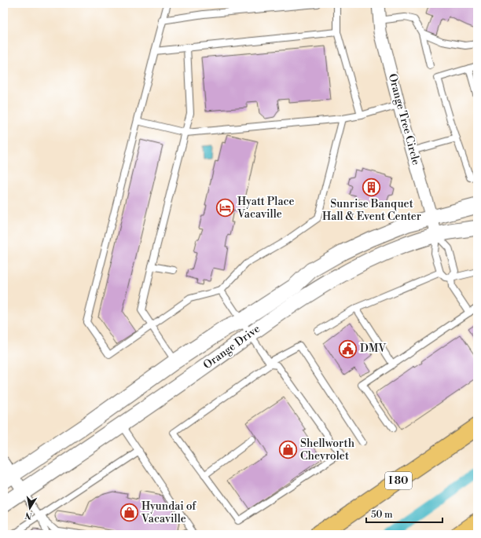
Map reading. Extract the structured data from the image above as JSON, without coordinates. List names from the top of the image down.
{
  "streets": {
    "highway": ["I 80"],
    "street": ["Orange Tree Circle", "Orange Drive"]
  },
  "crossings": [
    ["Orange Tree Circle", "Orange Drive"]
  ],
  "places": {
    "building": ["Sunrise Banquet Hall & Event Center"],
    "hotel": ["Hyatt Place Vacaville"],
    "public building": ["DMV"],
    "shop": ["Shellworth Chevrolet", "Hyundai of Vacaville"]
  },
  "scale_bar": "50 m",
  "north": "bottom"
}
